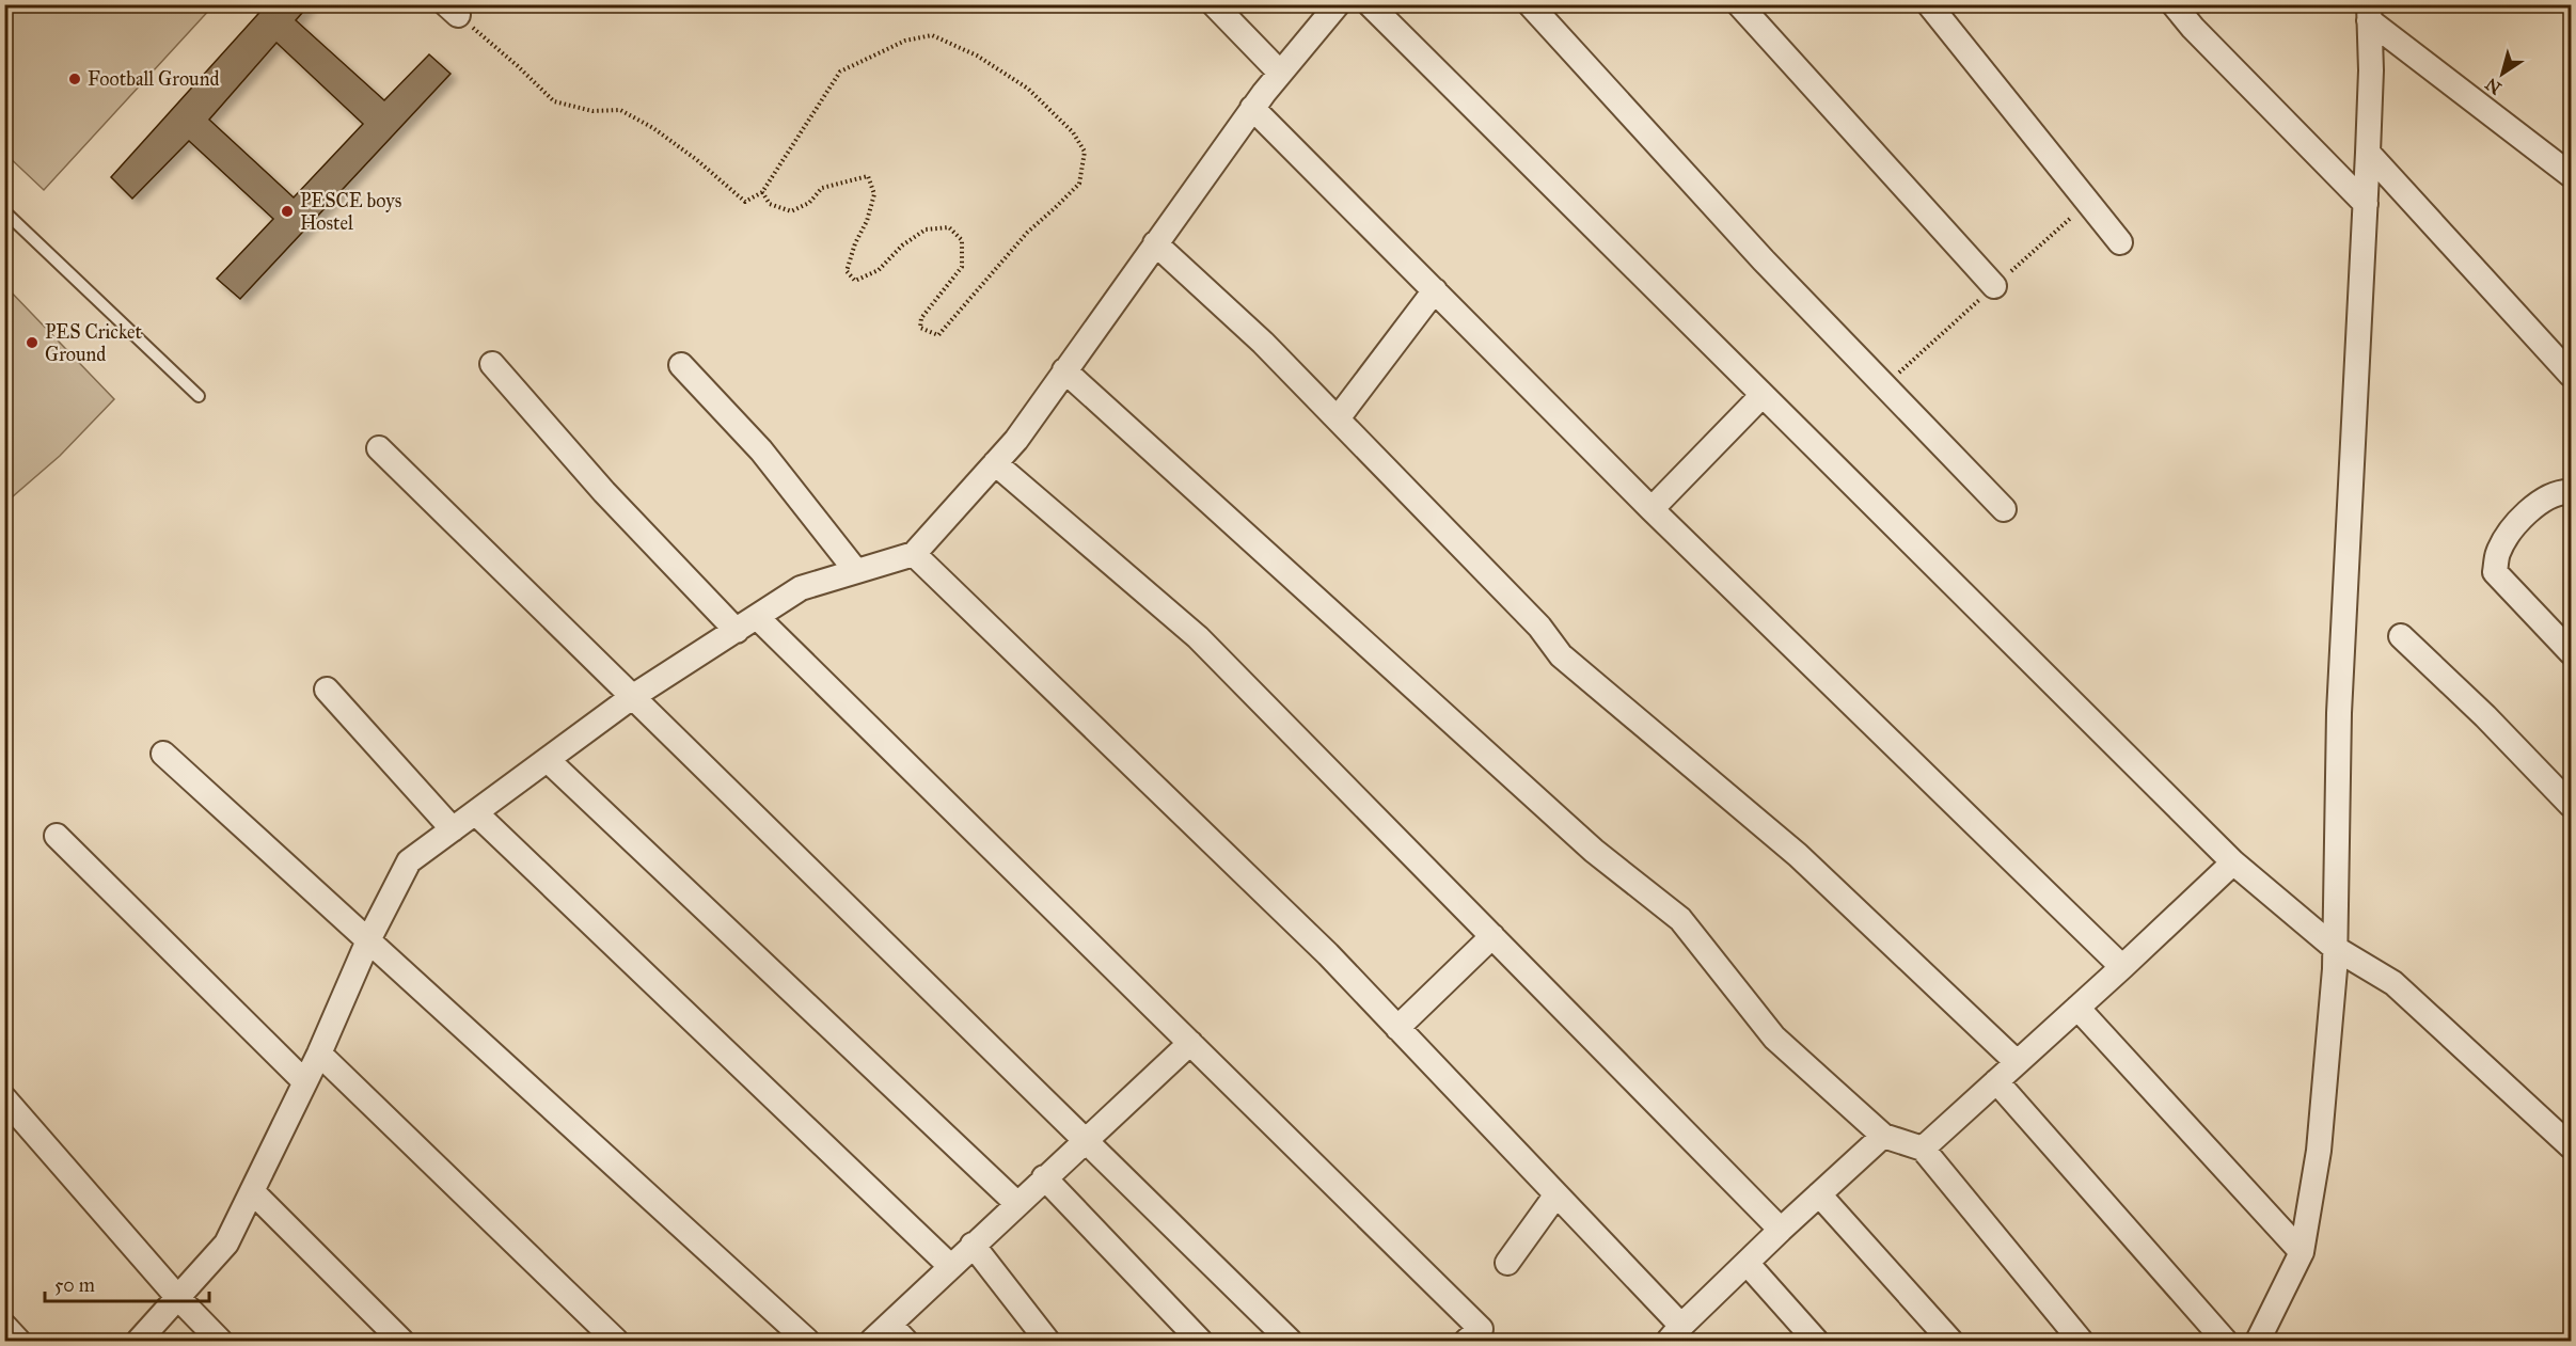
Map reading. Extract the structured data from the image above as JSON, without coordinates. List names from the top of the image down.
{
  "places": ["Football Ground", "PESCE boys Hostel", "PES Cricket Ground"],
  "scale_bar": "50 m",
  "north": "bottom left"
}
